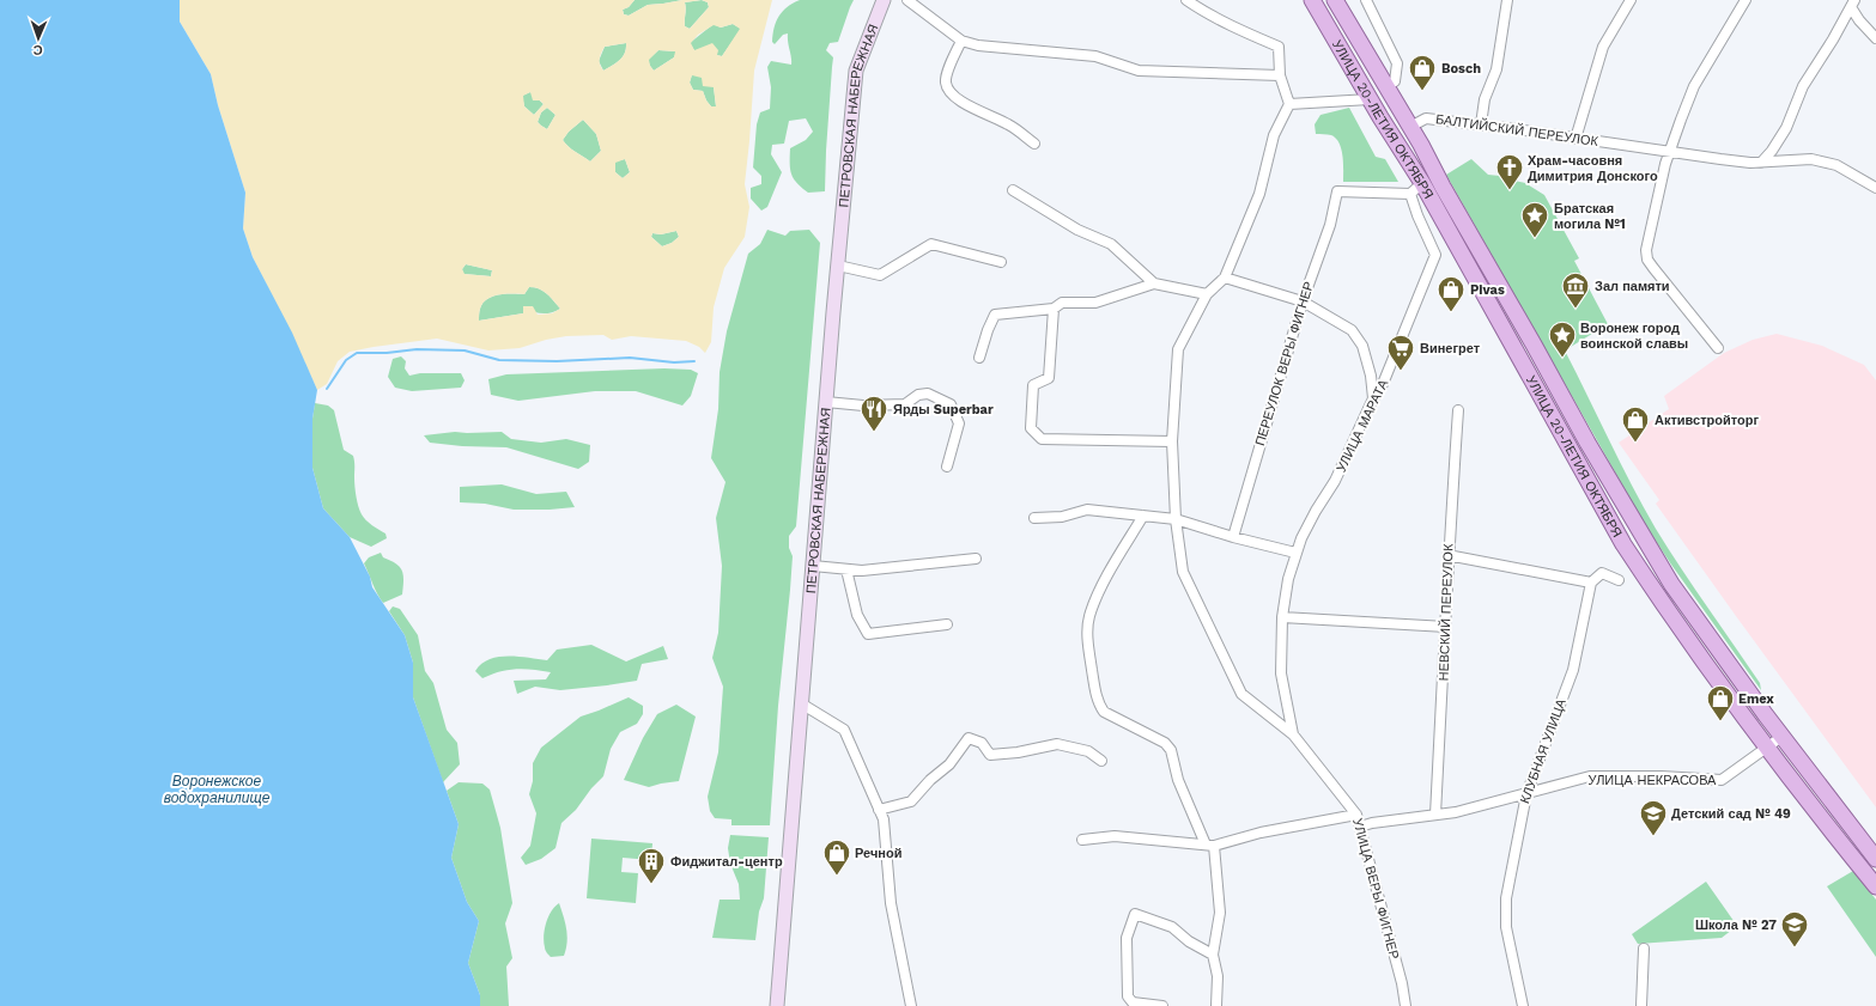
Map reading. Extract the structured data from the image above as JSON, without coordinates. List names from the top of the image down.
{
  "streets": {
    "main road": ["ПЕТРОВСКАЯ НАБЕРЕЖНАЯ", "УЛИЦА 20-ЛЕТИЯ ОКТЯБРЯ"],
    "street": [
      "БАЛТИЙСКИЙ ПЕРЕУЛОК",
      "ПЕРЕУЛОК ВЕРЫ ФИГНЕР",
      "УЛИЦА МАРАТА",
      "НЕВСКИЙ ПЕРЕУЛОК",
      "КЛУБНАЯ УЛИЦА",
      "УЛИЦА НЕКРАСОВА",
      "УЛИЦА ВЕРЫ ФИГНЕР"
    ]
  },
  "crossings": [
    ["УЛИЦА 20-ЛЕТИЯ ОКТЯБРЯ", "БАЛТИЙСКИЙ ПЕРЕУЛОК"],
    ["УЛИЦА 20-ЛЕТИЯ ОКТЯБРЯ", "ПЕРЕУЛОК ВЕРЫ ФИГНЕР"],
    ["УЛИЦА 20-ЛЕТИЯ ОКТЯБРЯ", "УЛИЦА МАРАТА"],
    ["УЛИЦА 20-ЛЕТИЯ ОКТЯБРЯ", "УЛИЦА НЕКРАСОВА"],
    ["ПЕРЕУЛОК ВЕРЫ ФИГНЕР", "УЛИЦА МАРАТА"],
    ["УЛИЦА МАРАТА", "УЛИЦА ВЕРЫ ФИГНЕР"],
    ["НЕВСКИЙ ПЕРЕУЛОК", "УЛИЦА НЕКРАСОВА"],
    ["КЛУБНАЯ УЛИЦА", "УЛИЦА НЕКРАСОВА"],
    ["УЛИЦА НЕКРАСОВА", "УЛИЦА ВЕРЫ ФИГНЕР"]
  ],
  "water": ["Воронежское водохранилище"],
  "places": {
    "shop": [
      "Bosch",
      "Pivas",
      "Активстройторг",
      "Emex",
      "Речной"
    ],
    "church": ["Храм-часовня Димитрия Донского"],
    "place": ["Братская могила №1", "Воронеж город воинской славы"],
    "museum": ["Зал памяти"],
    "supermarket": ["Винегрет"],
    "restaurant": ["Ярды Superbar"],
    "school or university": ["Детский сад № 49", "Школа № 27"],
    "building": ["Фиджитал-центр"]
  },
  "north": "bottom"
}
